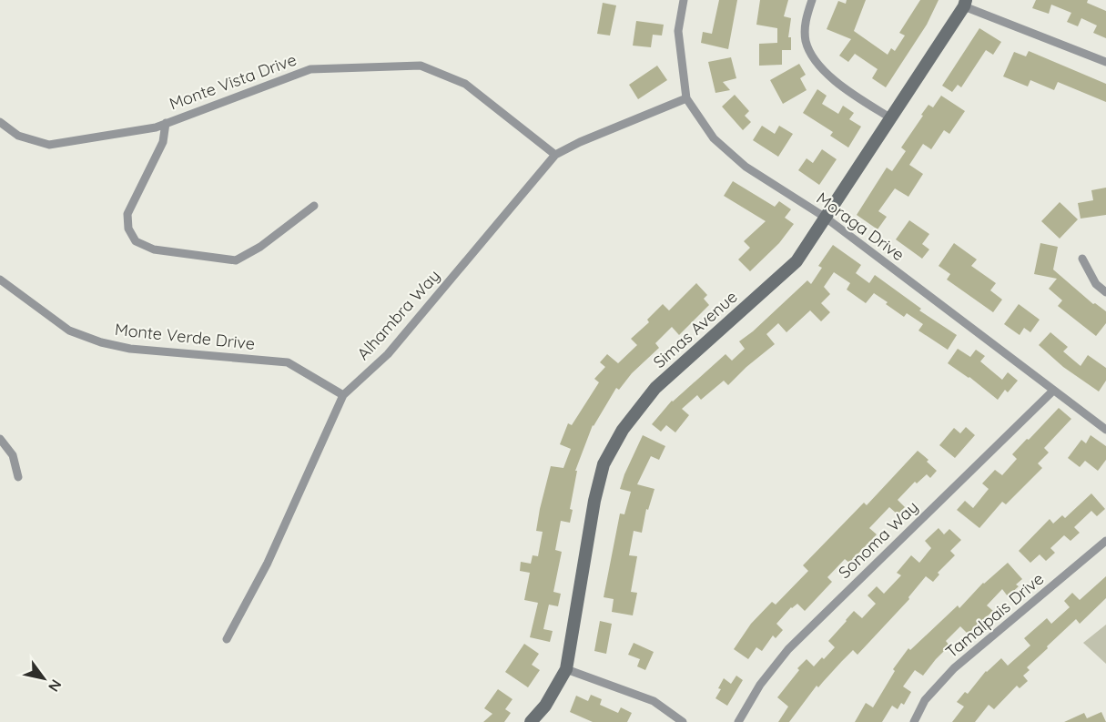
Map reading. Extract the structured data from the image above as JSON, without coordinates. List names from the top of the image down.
{
  "streets": {
    "street": [
      "Monte Vista Drive",
      "Moraga Drive",
      "Alhambra Way",
      "Simas Avenue",
      "Monte Verde Drive",
      "Sonoma Way",
      "Tamalpais Drive"
    ]
  },
  "crossings": [
    ["Monte Vista Drive", "Alhambra Way"],
    ["Moraga Drive", "Alhambra Way"],
    ["Moraga Drive", "Simas Avenue"],
    ["Moraga Drive", "Sonoma Way"],
    ["Alhambra Way", "Monte Verde Drive"]
  ],
  "north": "bottom right"
}
